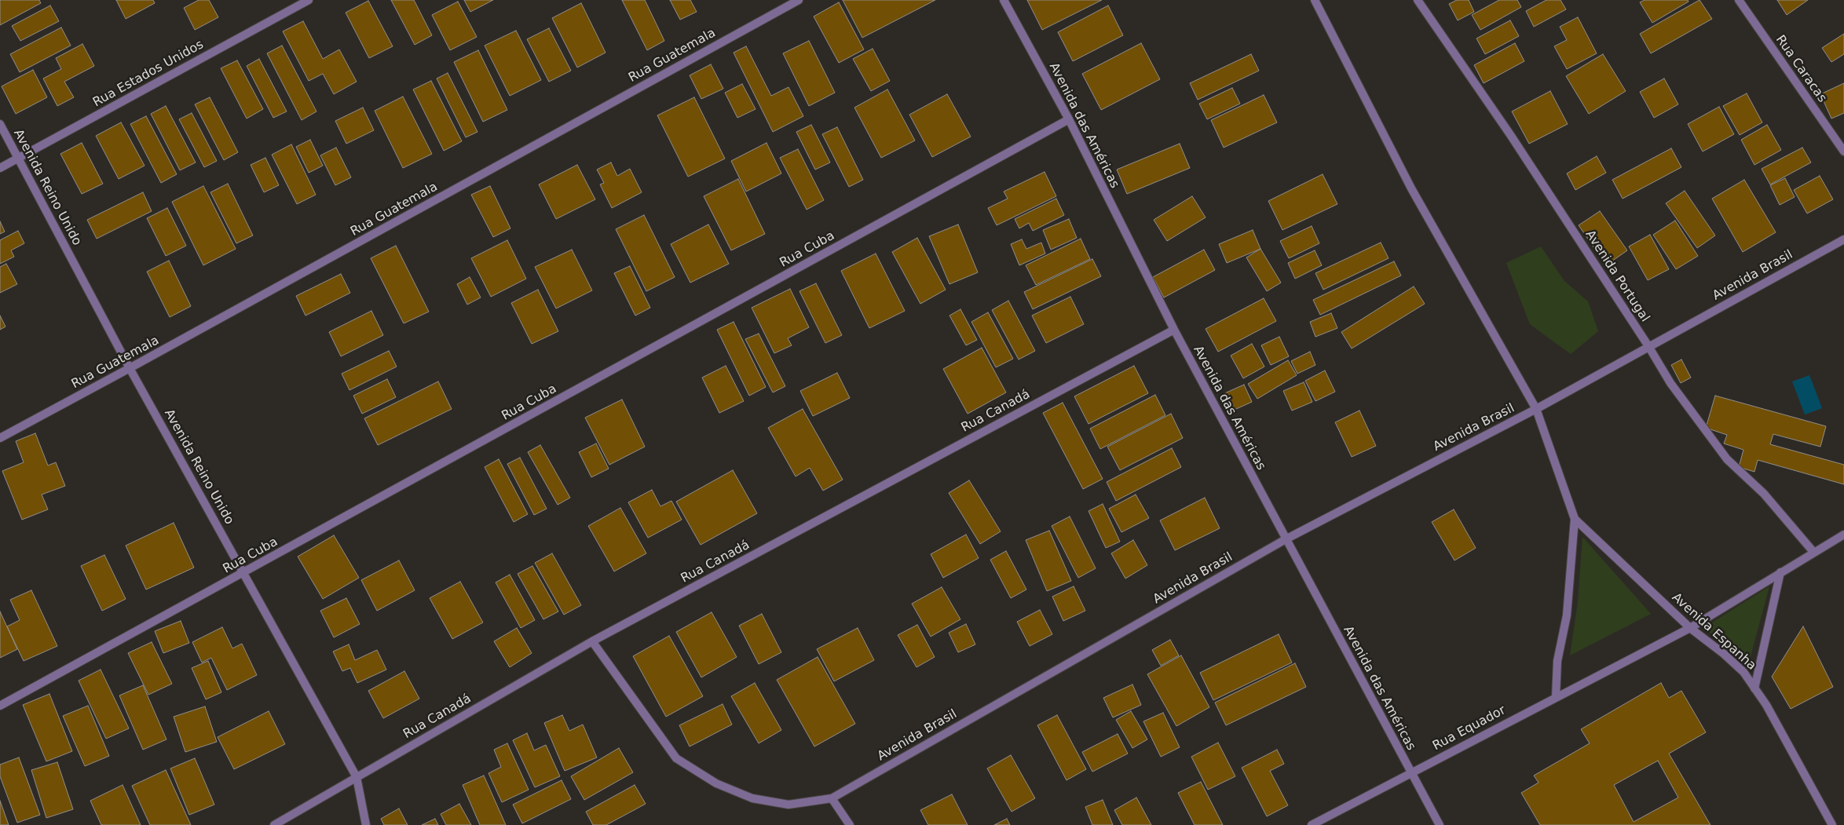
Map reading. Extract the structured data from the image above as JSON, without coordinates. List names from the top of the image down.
{
  "streets": {
    "street": [
      "Rua Guatemala",
      "Rua Caracas",
      "Rua Estados Unidos",
      "Avenida das Américas",
      "Avenida Reino Unido",
      "Rua Cuba",
      "Avenida Brasil",
      "Avenida Portugal",
      "Rua Canadá",
      "Avenida Espanha",
      "Rua Equador"
    ]
  },
  "crossings": [
    ["Rua Guatemala", "Avenida Reino Unido"],
    ["Rua Estados Unidos", "Avenida Reino Unido"],
    ["Avenida das Américas", "Rua Cuba"],
    ["Avenida das Américas", "Avenida Brasil"],
    ["Avenida das Américas", "Rua Canadá"],
    ["Avenida das Américas", "Rua Equador"],
    ["Avenida Reino Unido", "Rua Cuba"],
    ["Avenida Reino Unido", "Rua Canadá"],
    ["Avenida Brasil", "Avenida Portugal"],
    ["Avenida Brasil", "Rua Canadá"],
    ["Avenida Portugal", "Rua Equador"],
    ["Avenida Espanha", "Rua Equador"]
  ]
}
